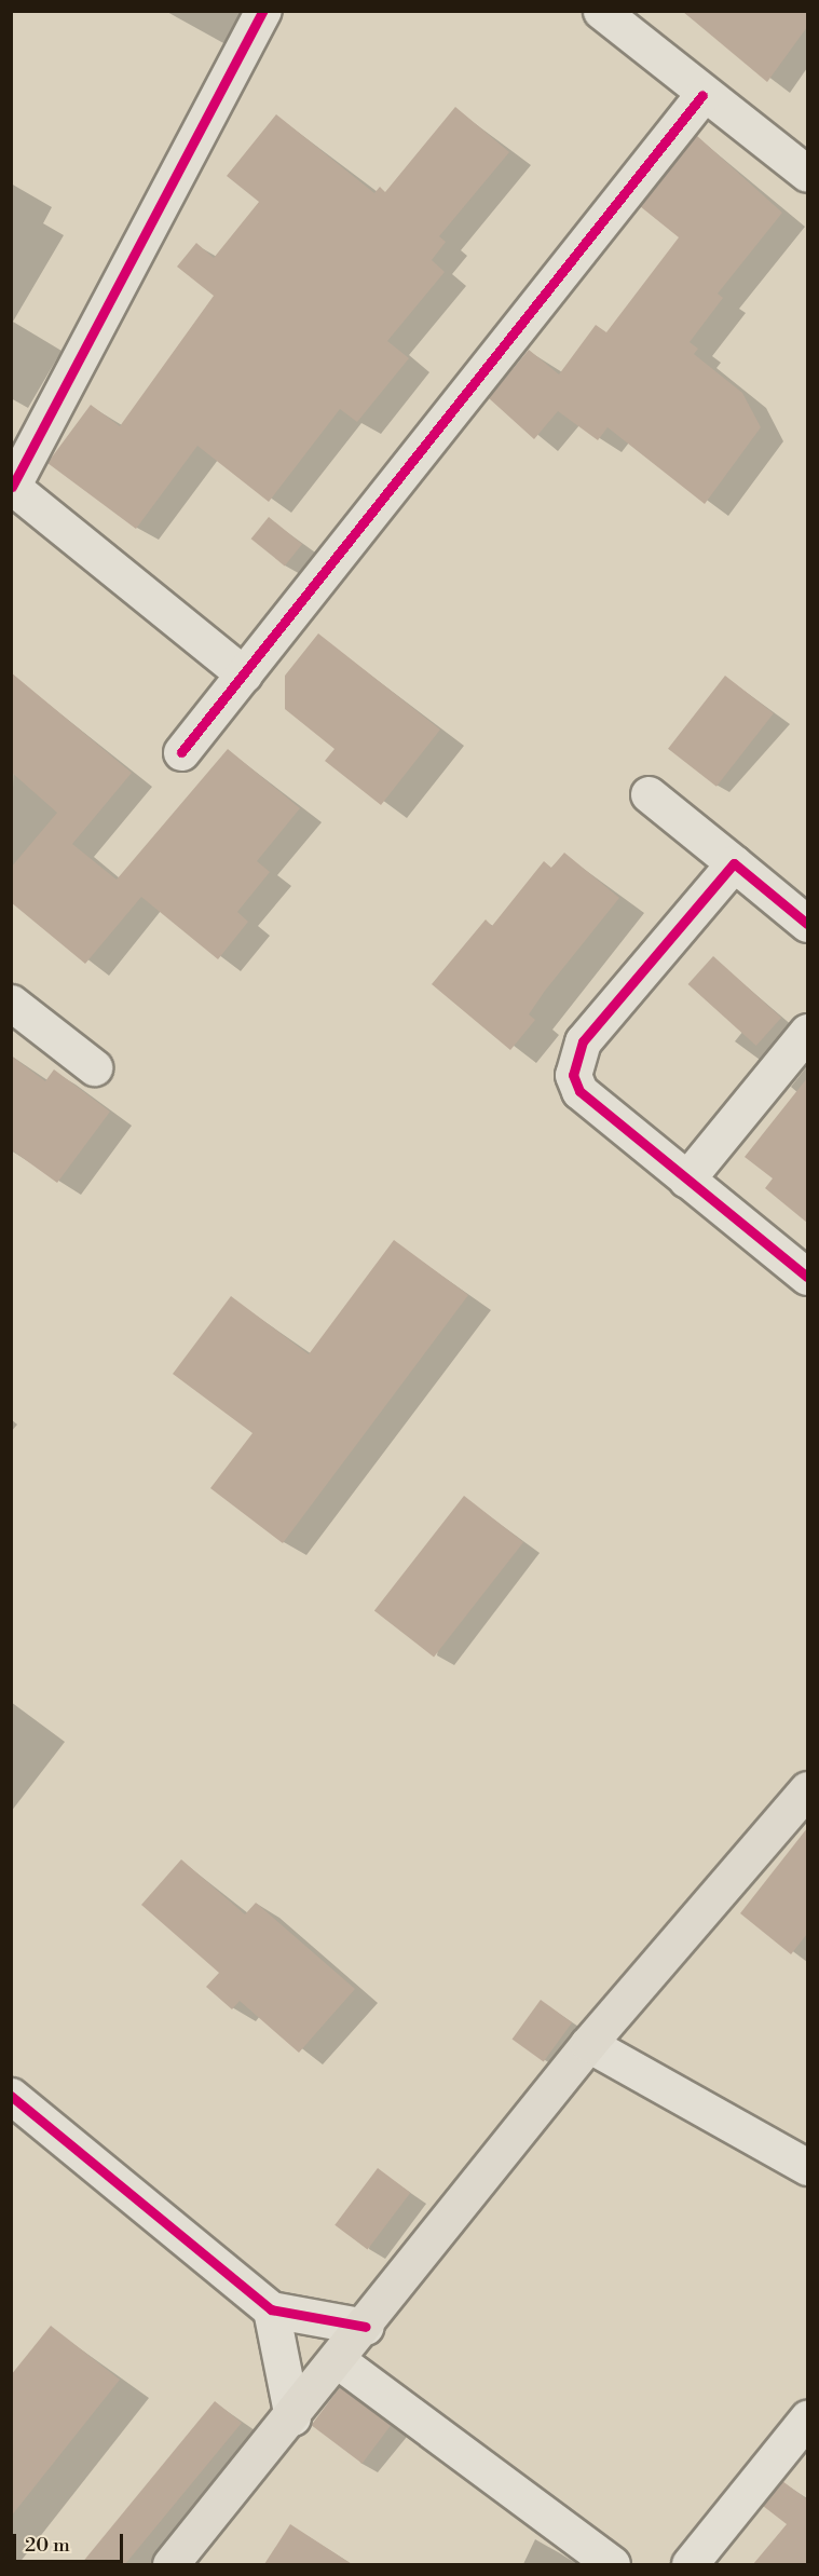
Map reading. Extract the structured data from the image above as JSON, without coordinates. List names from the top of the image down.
{
  "scale_bar": "20 m"
}
